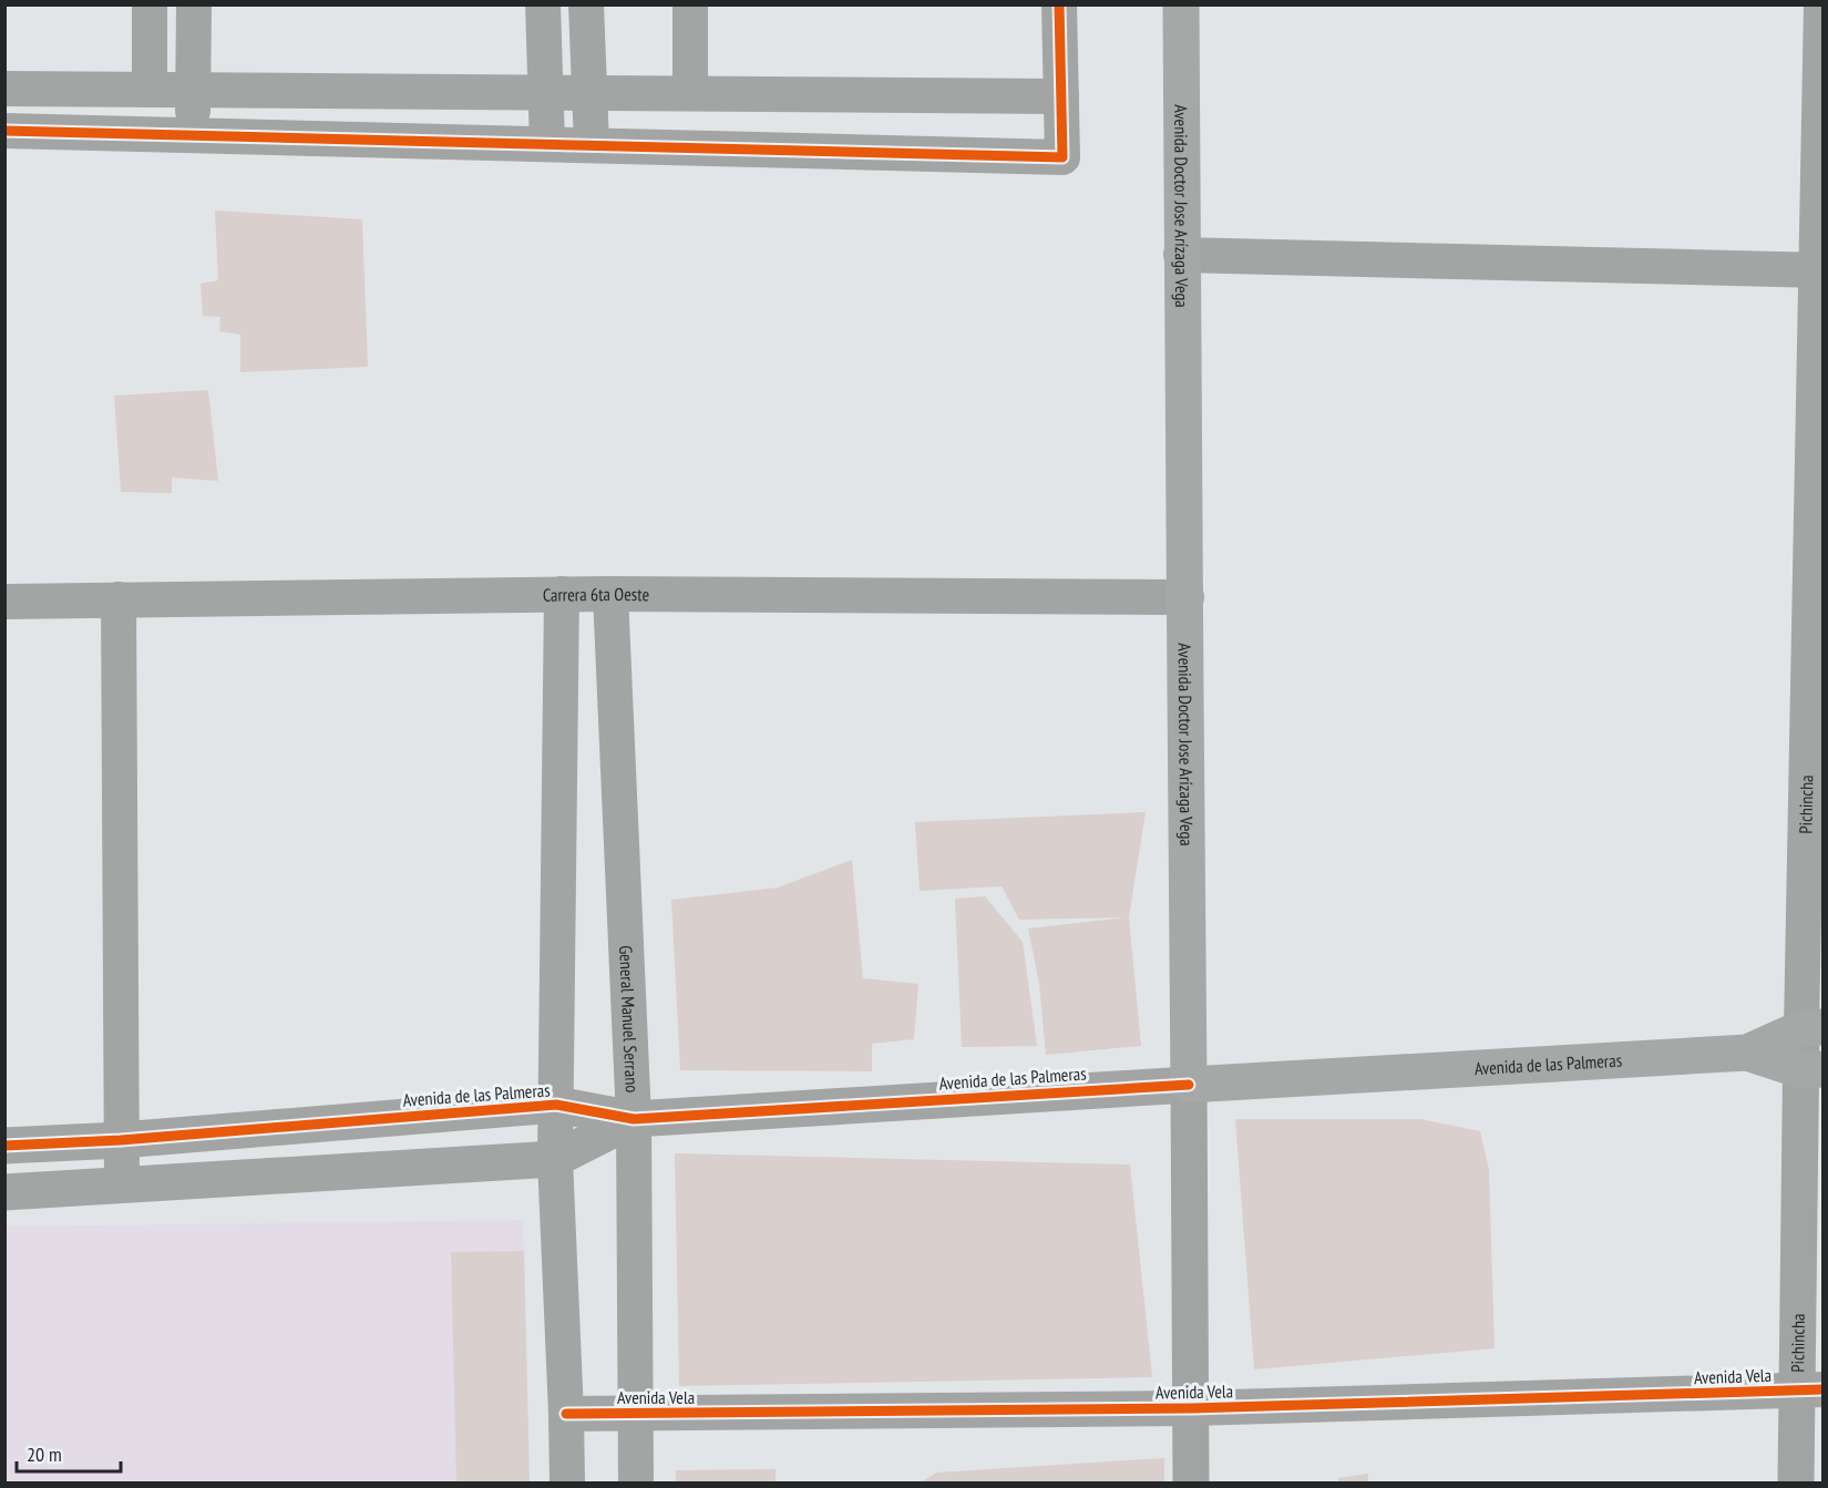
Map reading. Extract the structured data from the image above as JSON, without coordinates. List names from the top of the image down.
{
  "streets": {
    "main road": ["Avenida Doctor Jose Arízaga Vega", "Pichincha", "Avenida de las Palmeras"],
    "street": ["Carrera 6ta Oeste", "General Manuel Serrano", "Avenida Vela"]
  },
  "crossings": [
    ["Avenida Doctor Jose Arízaga Vega", "Carrera 6ta Oeste"],
    ["Avenida Doctor Jose Arízaga Vega", "Avenida de las Palmeras"],
    ["Avenida Doctor Jose Arízaga Vega", "Avenida Vela"],
    ["Carrera 6ta Oeste", "General Manuel Serrano"],
    ["Pichincha", "Avenida de las Palmeras"],
    ["Pichincha", "Avenida Vela"],
    ["General Manuel Serrano", "Avenida de las Palmeras"],
    ["General Manuel Serrano", "Avenida Vela"]
  ],
  "scale_bar": "20 m"
}
